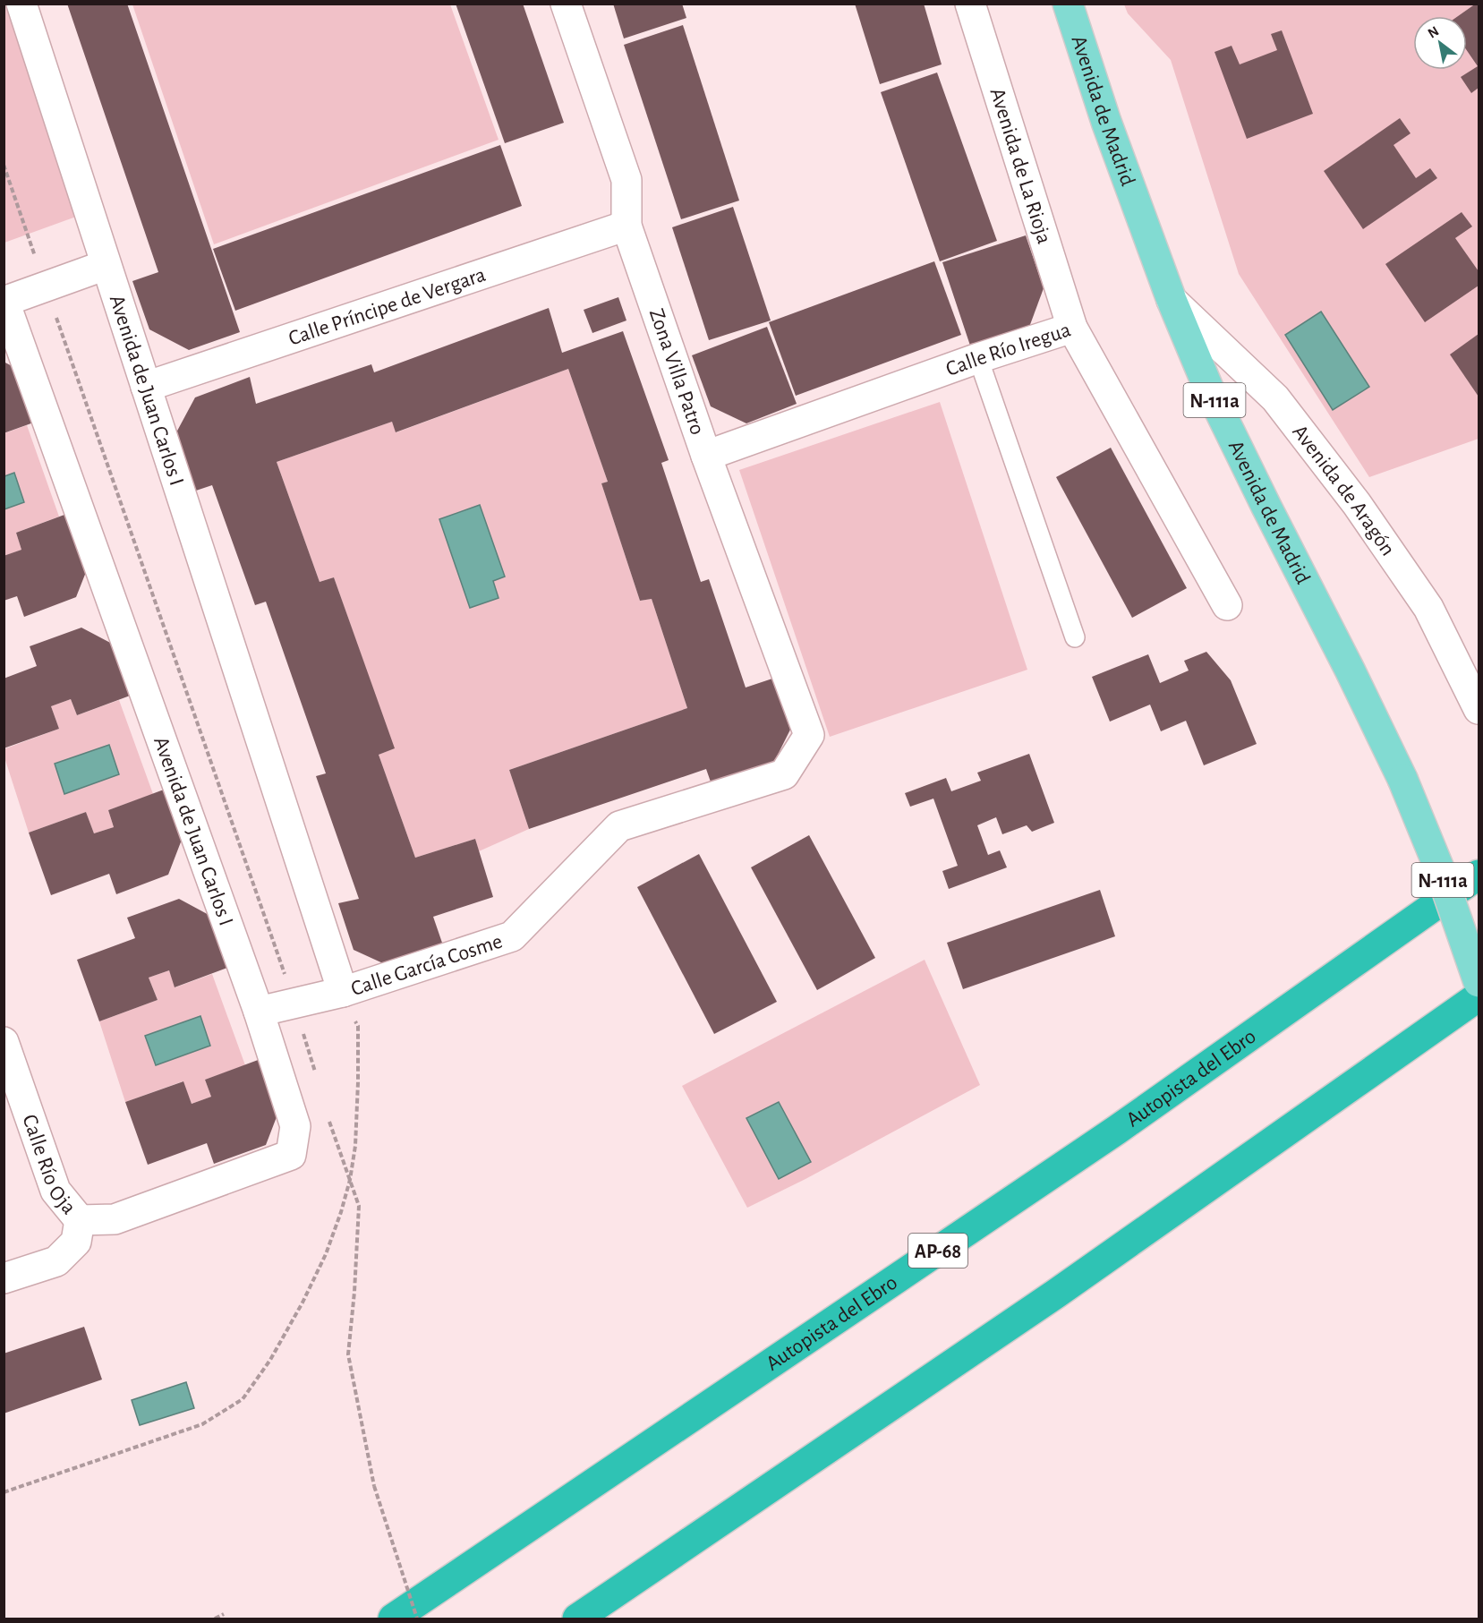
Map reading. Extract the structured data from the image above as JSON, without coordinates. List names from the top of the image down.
{
  "streets": {
    "highway": ["Autopista del Ebro", "AP-68"],
    "main road": ["Avenida de Madrid", "N-111a"],
    "street": [
      "Avenida de La Rioja",
      "Calle Príncipe de Vergara",
      "Calle Río Iregua",
      "Zona Villa Patro",
      "Avenida de Juan Carlos I",
      "Avenida de Aragón",
      "Calle García Cosme",
      "Calle Río Oja"
    ]
  },
  "crossings": [
    ["Avenida de Madrid", "Avenida de Aragón"],
    ["Avenida de La Rioja", "Calle Río Iregua"],
    ["Calle Príncipe de Vergara", "Zona Villa Patro"],
    ["Calle Príncipe de Vergara", "Avenida de Juan Carlos I"],
    ["Calle Río Iregua", "Zona Villa Patro"],
    ["Zona Villa Patro", "Calle García Cosme"],
    ["Avenida de Juan Carlos I", "Calle García Cosme"],
    ["Avenida de Juan Carlos I", "Calle Río Oja"]
  ],
  "north": "top left"
}
